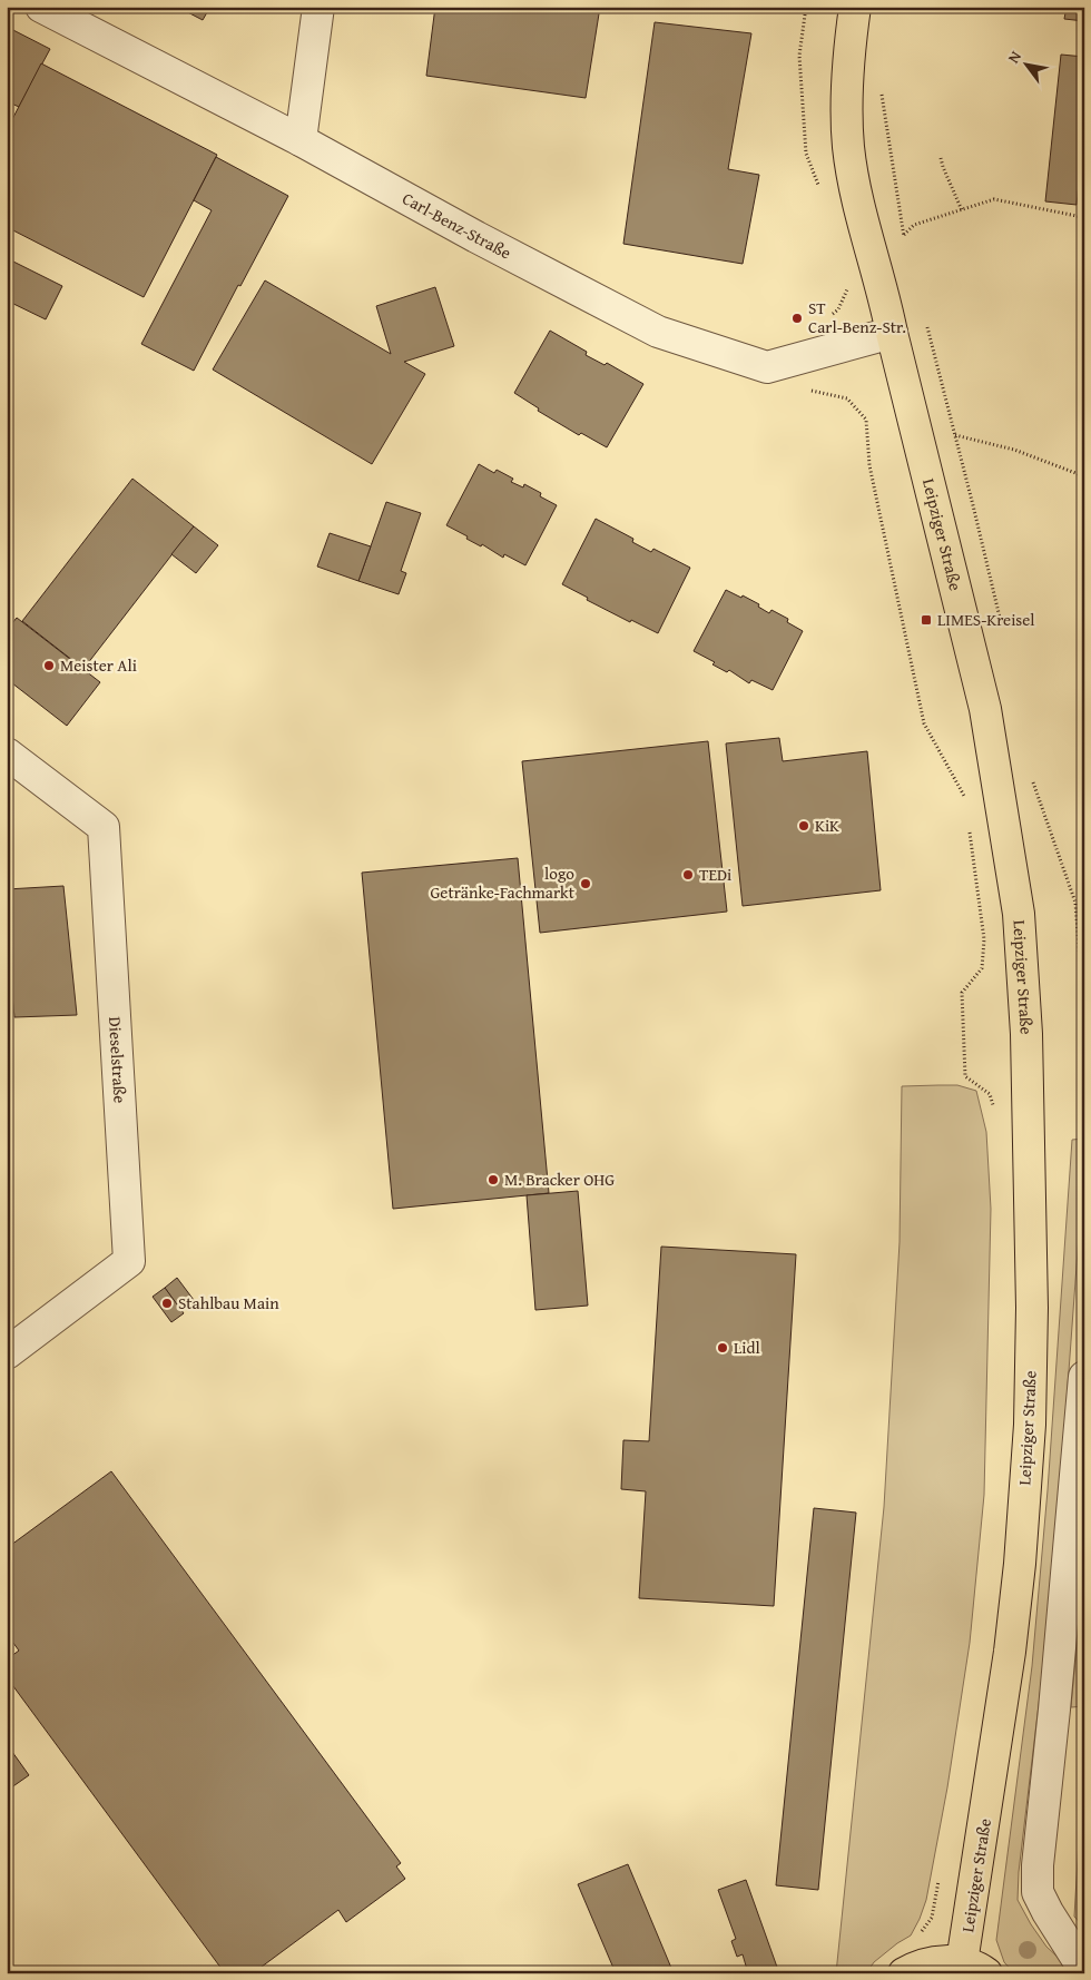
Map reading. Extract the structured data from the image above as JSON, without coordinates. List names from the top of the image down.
{
  "streets": {
    "main road": ["Leipziger Straße"],
    "street": ["Carl-Benz-Straße", "Dieselstraße"]
  },
  "crossings": [
    ["Carl-Benz-Straße", "Leipziger Straße"]
  ],
  "places": {
    "other": [
      "ST Carl-Benz-Str.",
      "Meister Ali",
      "KiK",
      "TEDi",
      "logo Getränke-Fachmarkt",
      "M. Bracker OHG",
      "Stahlbau Main",
      "Lidl"
    ],
    "transit": ["LIMES-Kreisel"]
  },
  "north": "top left"
}
